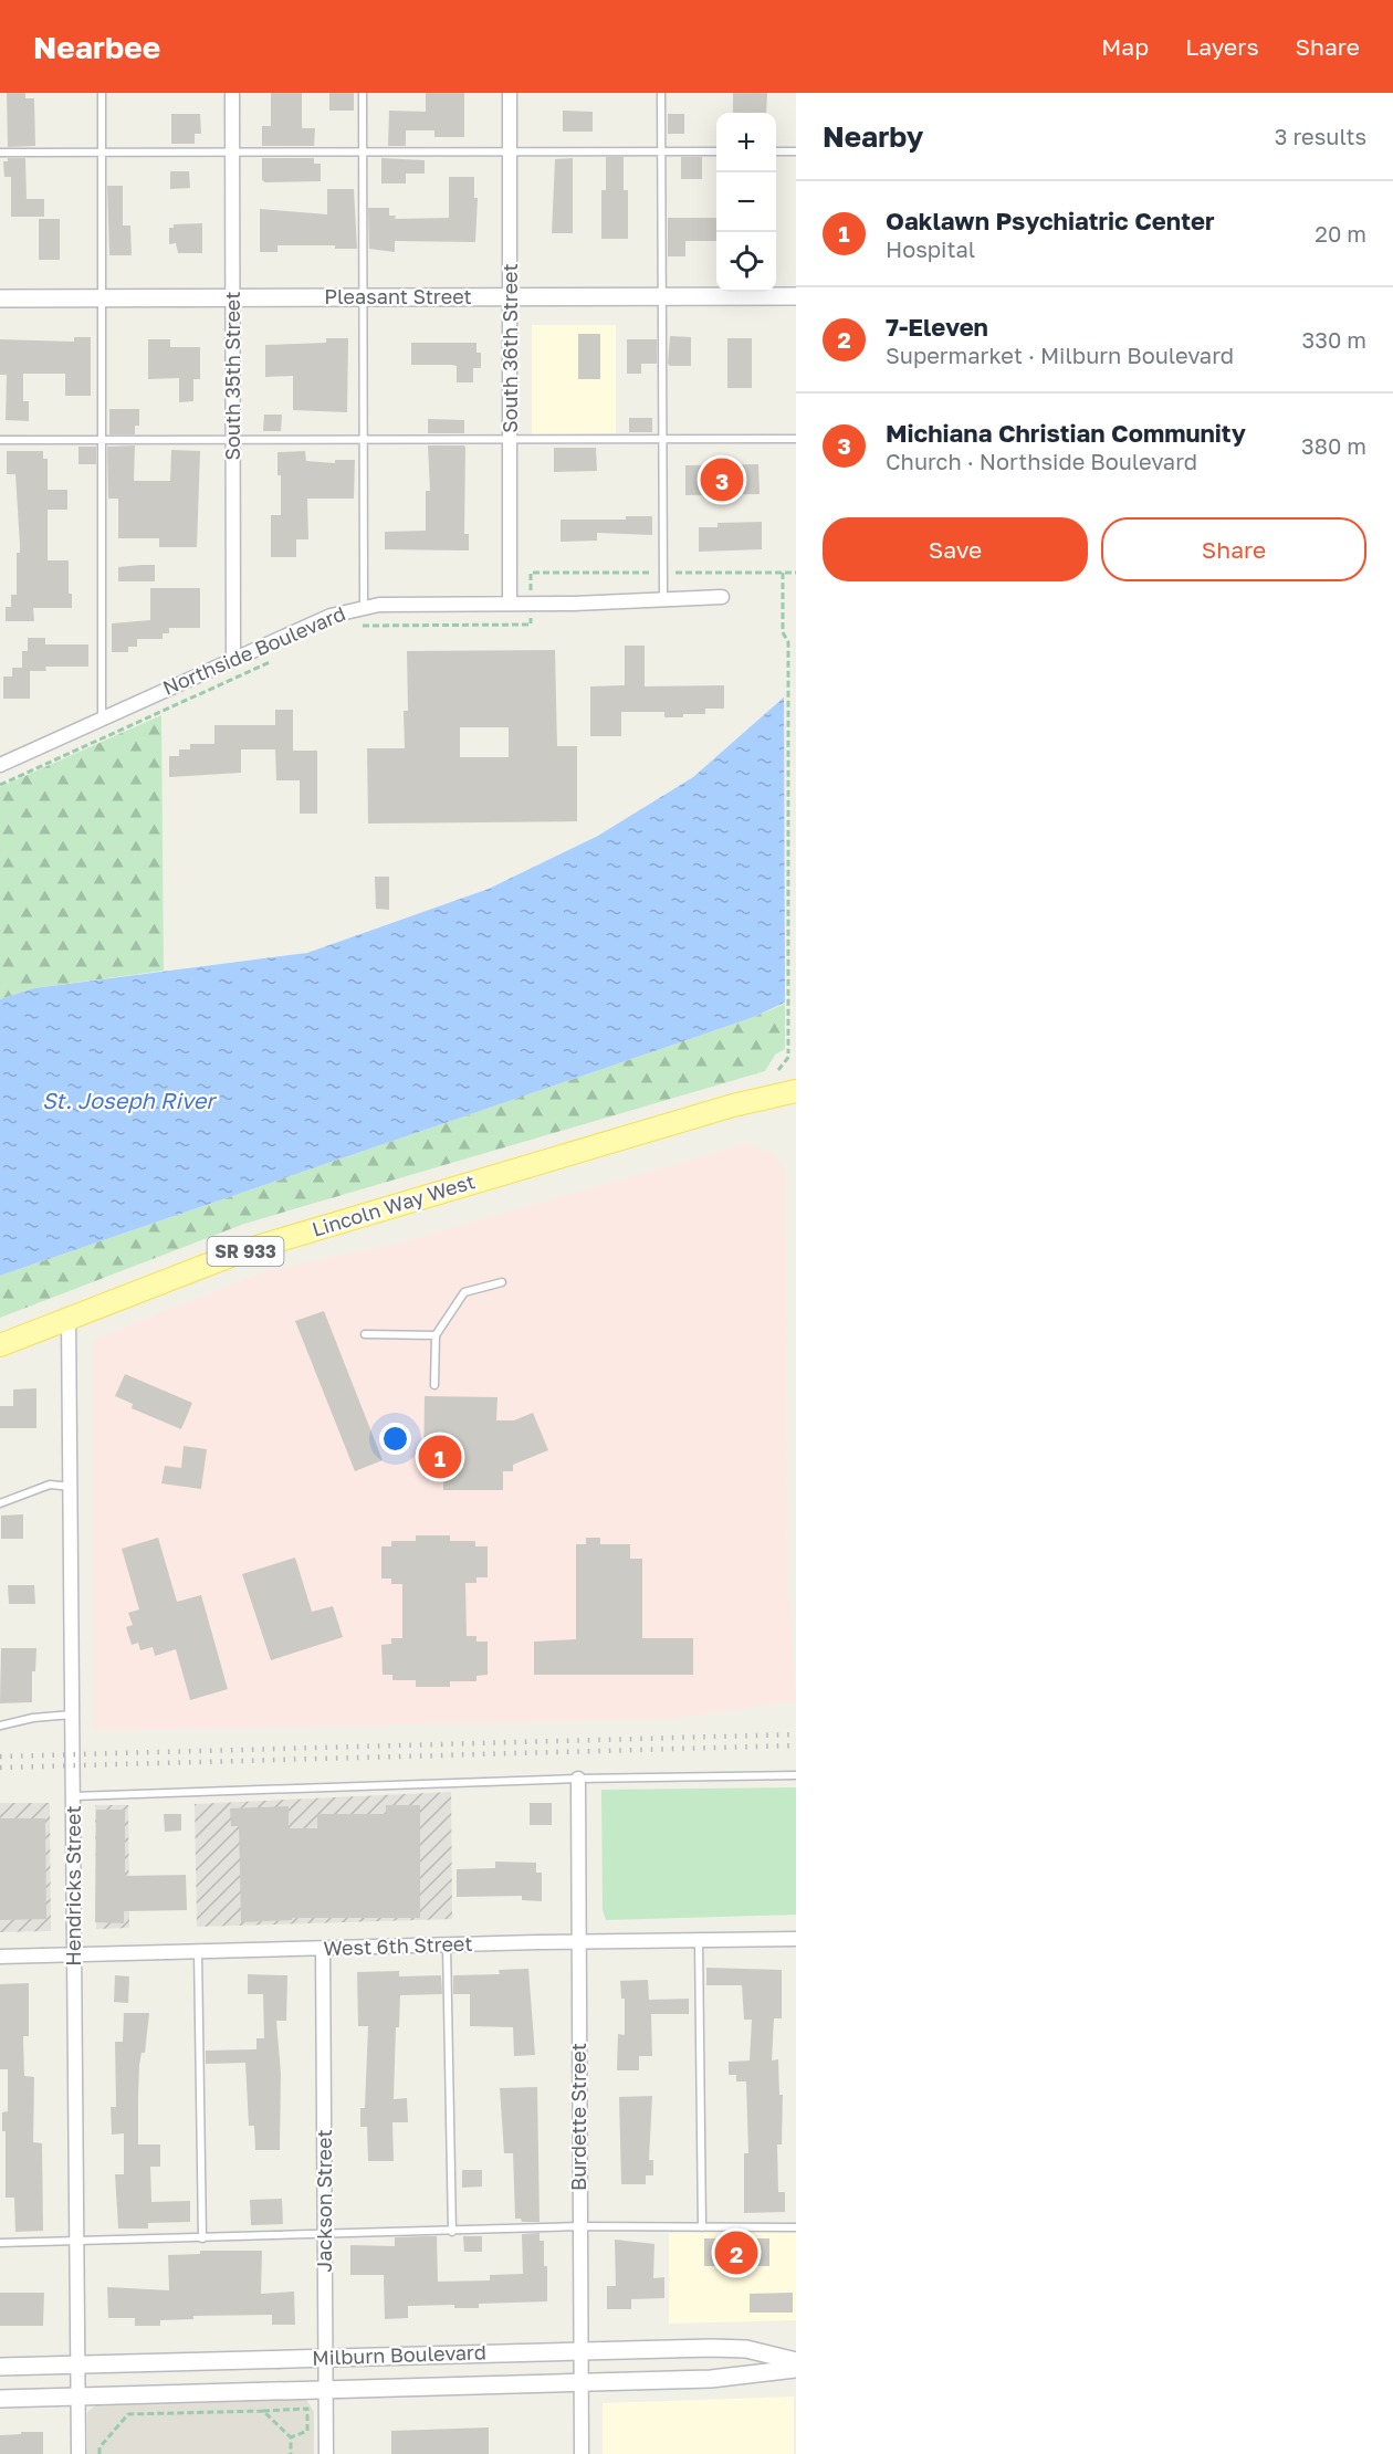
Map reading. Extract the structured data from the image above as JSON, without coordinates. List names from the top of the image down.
{
  "streets": {
    "main road": ["Lincoln Way West", "SR 933"],
    "street": [
      "Pleasant Street",
      "South 36th Street",
      "South 35th Street",
      "Northside Boulevard",
      "Hendricks Street",
      "West 6th Street",
      "Burdette Street",
      "Jackson Street",
      "Milburn Boulevard"
    ]
  },
  "crossings": [
    ["Pleasant Street", "South 36th Street"],
    ["Pleasant Street", "South 35th Street"],
    ["South 36th Street", "Northside Boulevard"],
    ["South 35th Street", "Northside Boulevard"],
    ["Lincoln Way West", "Hendricks Street"],
    ["Hendricks Street", "West 6th Street"],
    ["Hendricks Street", "Milburn Boulevard"],
    ["West 6th Street", "Burdette Street"],
    ["West 6th Street", "Jackson Street"],
    ["Burdette Street", "Milburn Boulevard"],
    ["Jackson Street", "Milburn Boulevard"]
  ],
  "water": ["St. Joseph River"],
  "page": {
    "header": "Nearbee",
    "nav": ["Map", "Layers", "Share"],
    "heading": ["Nearby", "3 results"],
    "map_buttons": ["+", "−"],
    "list": [
      {
        "mark": "1",
        "name": "Oaklawn Psychiatric Center",
        "note": "Hospital",
        "value": "20 m"
      },
      {
        "mark": "2",
        "name": "7-Eleven",
        "note": "Supermarket · Milburn Boulevard",
        "value": "330 m"
      },
      {
        "mark": "3",
        "name": "Michiana Christian Community",
        "note": "Church · Northside Boulevard",
        "value": "380 m"
      }
    ],
    "pins": ["3", "1", "2"],
    "buttons": ["Save", "Share"]
  }
}
